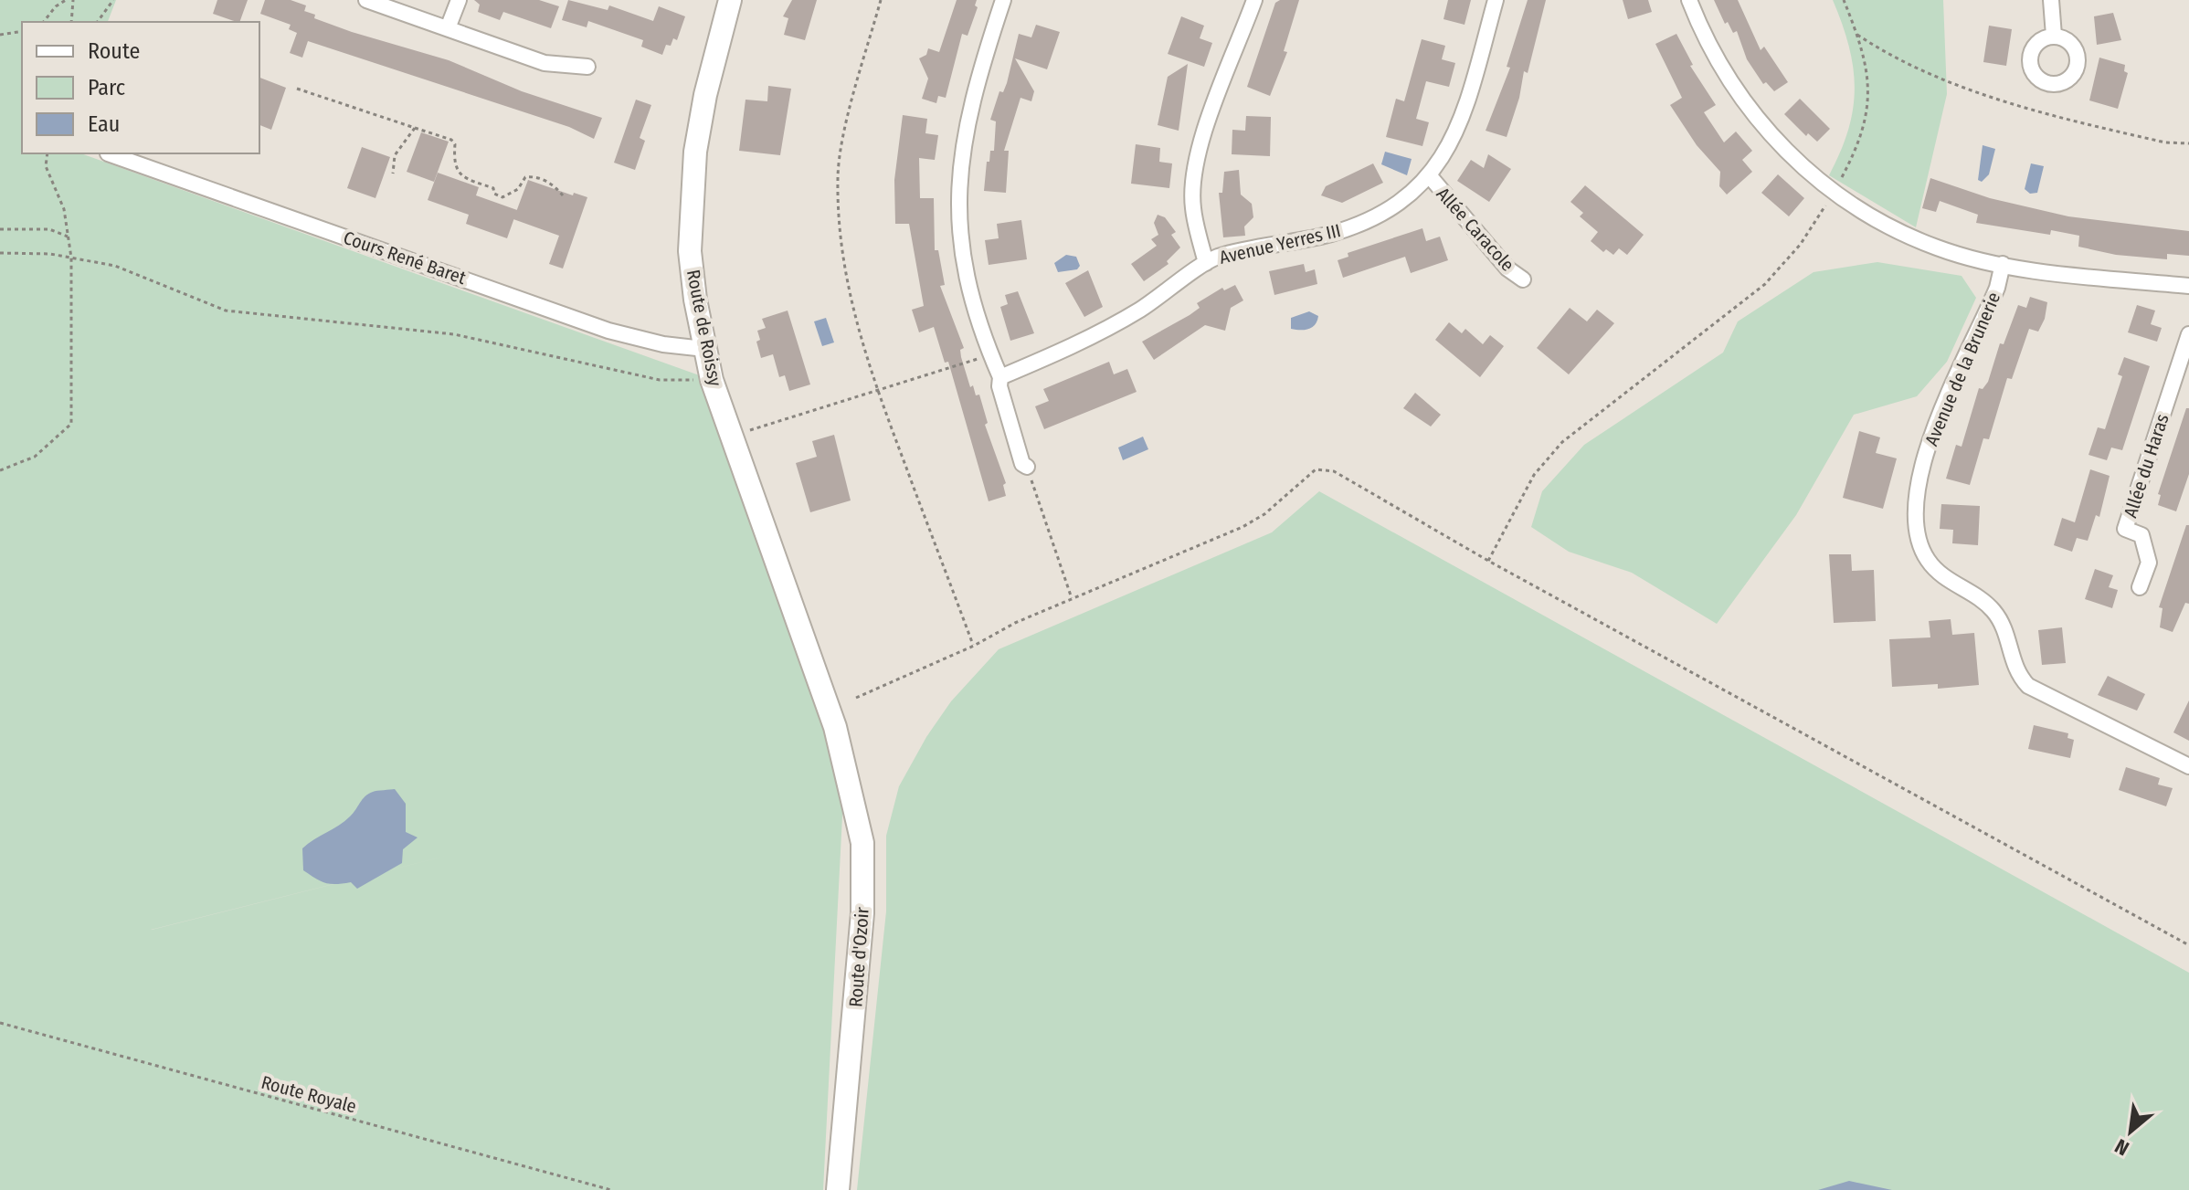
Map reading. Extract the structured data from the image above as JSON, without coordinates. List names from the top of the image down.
{
  "streets": {
    "main road": ["Route de Roissy", "Route d'Ozoir"],
    "street": [
      "Allée Caracole",
      "Avenue Yerres III",
      "Cours René Baret",
      "Avenue de la Brunerie",
      "Allée du Haras"
    ],
    "path": ["Route Royale"]
  },
  "crossings": [
    ["Allée Caracole", "Avenue Yerres III"],
    ["Cours René Baret", "Route de Roissy"],
    ["Route de Roissy", "Route d'Ozoir"]
  ],
  "legend": ["Route", "Parc", "Eau"],
  "north": "bottom left"
}
